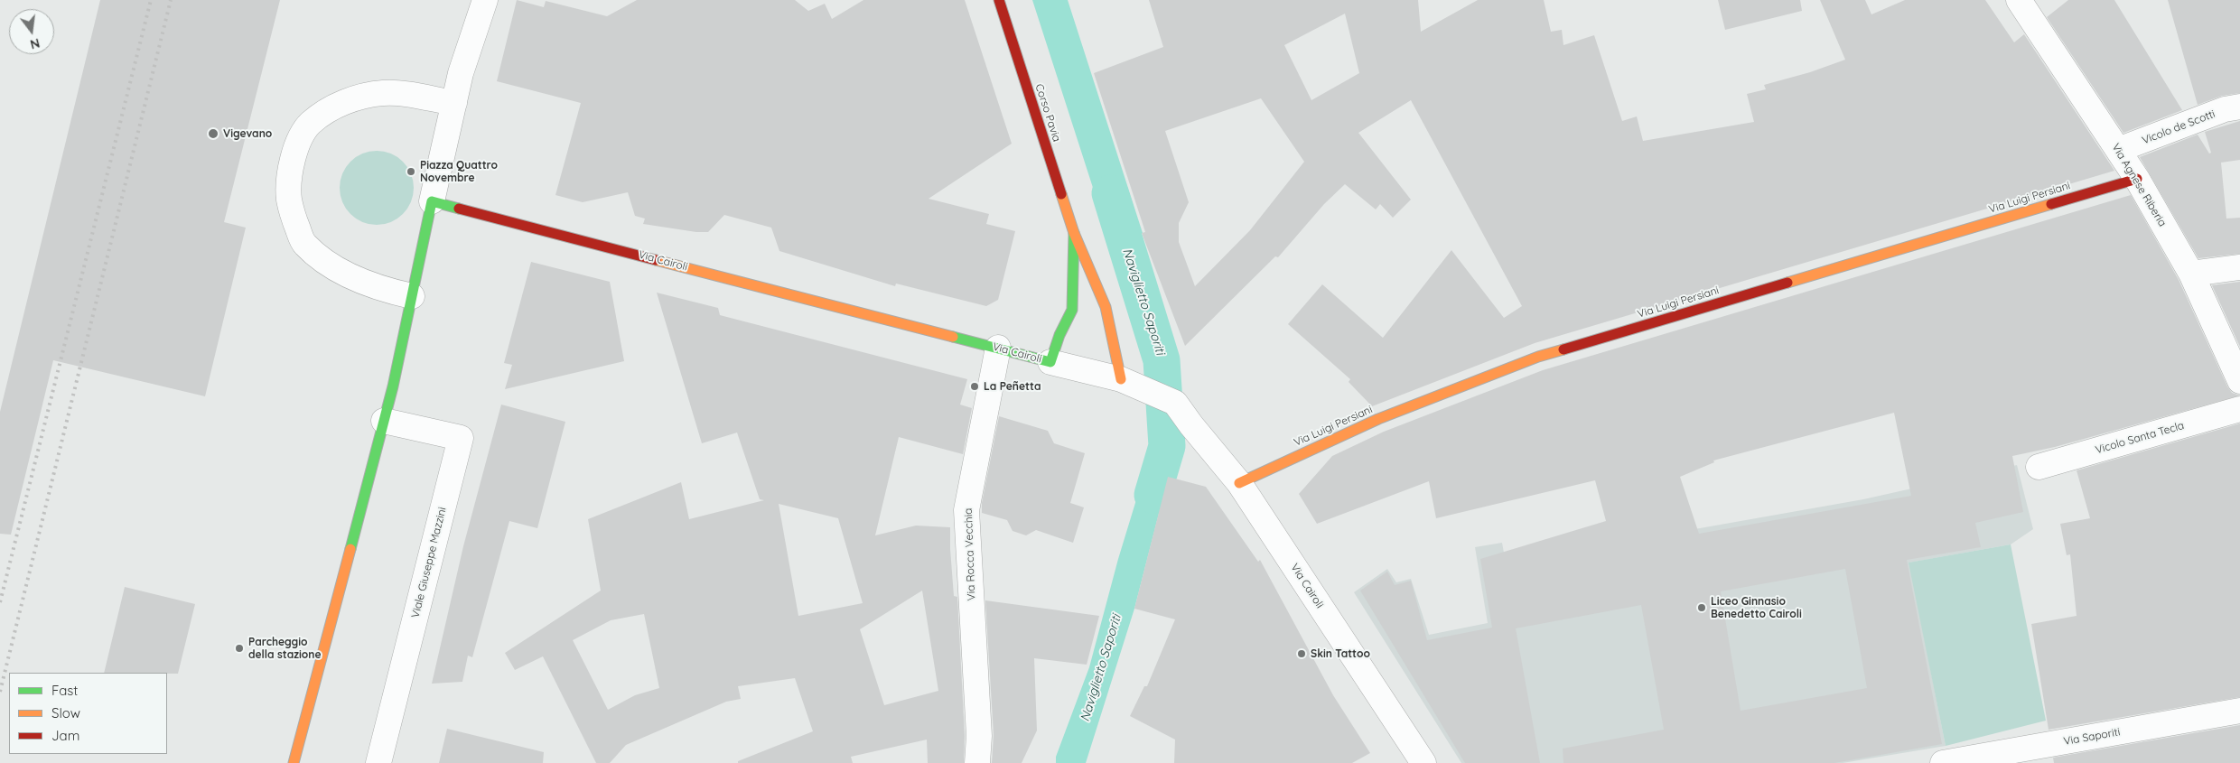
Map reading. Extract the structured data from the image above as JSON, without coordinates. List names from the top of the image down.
{
  "streets": {
    "street": [
      "Corso Pavia",
      "Vicolo de Scotti",
      "Via Agnese Riberia",
      "Via Luigi Persiani",
      "Via Cairoli",
      "Vicolo Santa Tecla",
      "Via Rocca Vecchia",
      "Viale Giuseppe Mazzini",
      "Via Saporiti"
    ]
  },
  "crossings": [
    ["Corso Pavia", "Via Cairoli"],
    ["Vicolo de Scotti", "Via Agnese Riberia"],
    ["Via Agnese Riberia", "Via Luigi Persiani"],
    ["Via Luigi Persiani", "Via Cairoli"],
    ["Via Cairoli", "Via Rocca Vecchia"]
  ],
  "water": ["Naviglietto Saporiti"],
  "places": [
    "Vigevano",
    "Piazza Quattro Novembre",
    "La Peñetta",
    "Liceo Ginnasio Benedetto Cairoli",
    "Parcheggio della stazione",
    "Skin Tattoo"
  ],
  "legend": ["Fast", "Slow", "Jam"],
  "north": "bottom"
}
